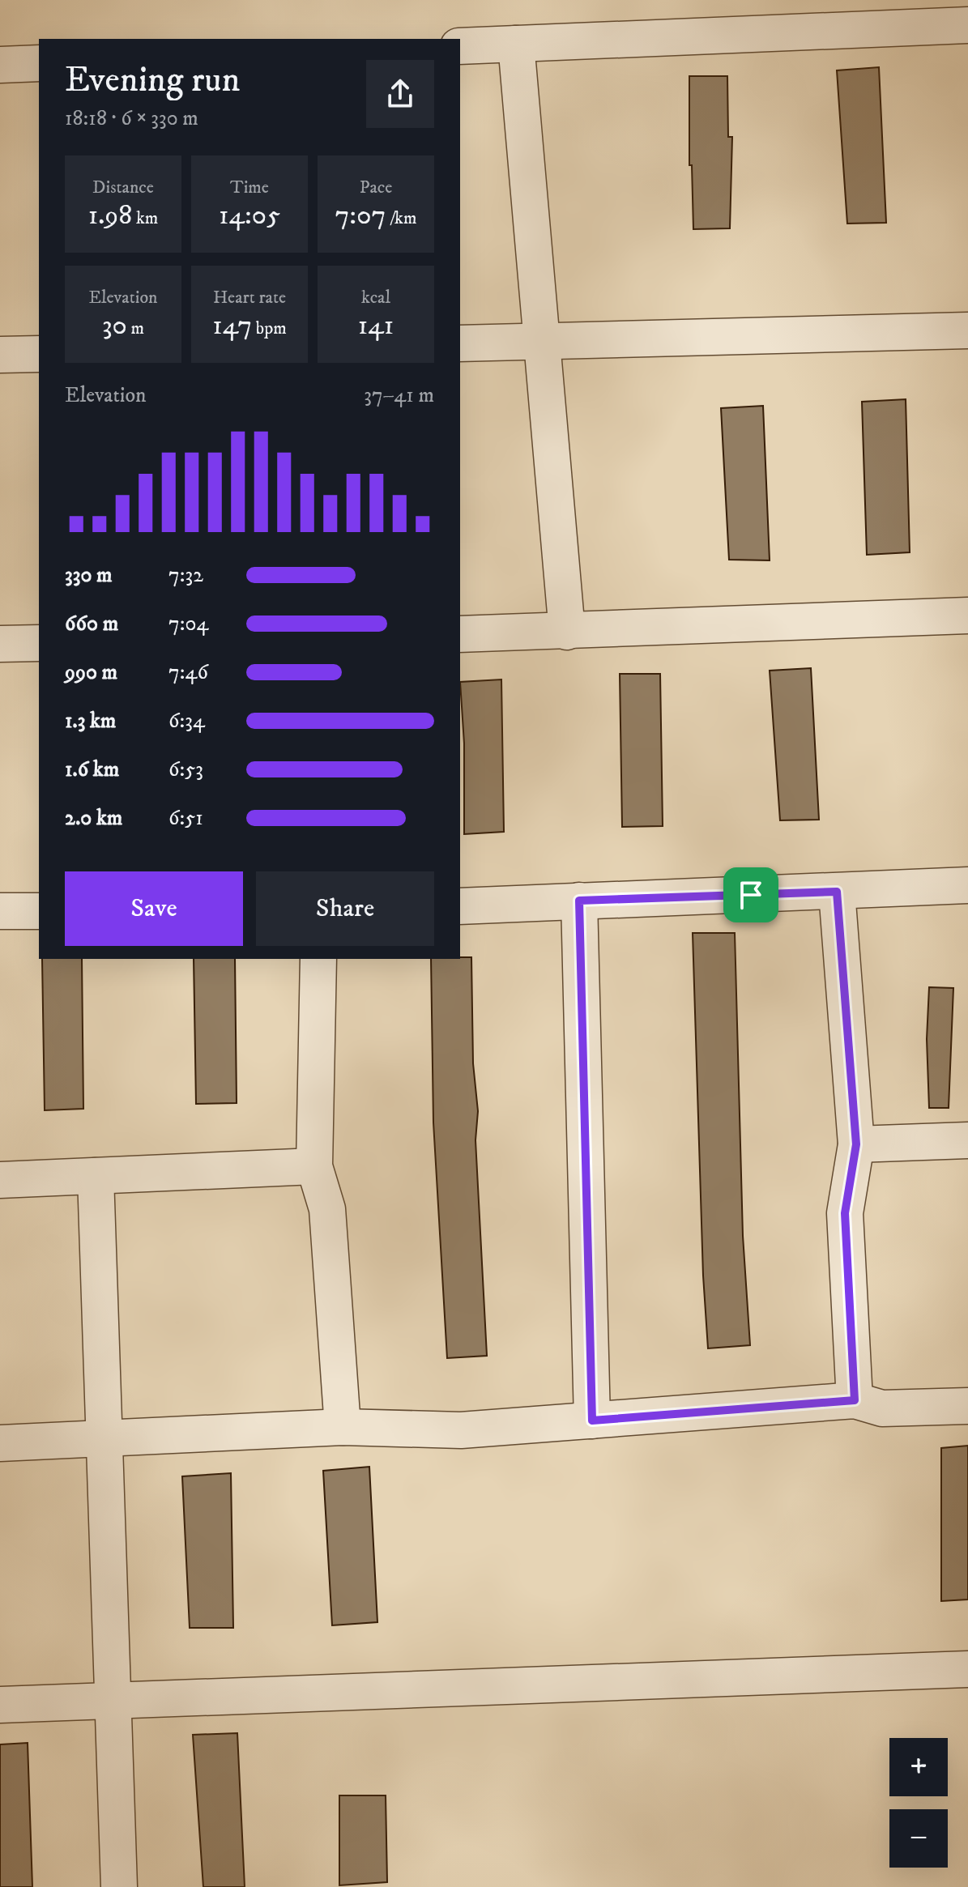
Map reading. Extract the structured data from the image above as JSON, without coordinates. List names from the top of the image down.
{
  "page": {
    "heading": ["Evening run", "18:18 · 6 × 330 m"],
    "stats": [
      ["Distance", "1.98 km"],
      ["Time", "14:05"],
      ["Pace", "7:07 /km"],
      ["Elevation", "30 m"],
      ["Heart rate", "147 bpm"],
      ["kcal", "141"]
    ],
    "chart": ["Elevation", "37–41 m"],
    "list": [
      {
        "name": "330 m",
        "note": "7:32"
      },
      {
        "name": "660 m",
        "note": "7:04"
      },
      {
        "name": "990 m",
        "note": "7:46"
      },
      {
        "name": "1.3 km",
        "note": "6:34"
      },
      {
        "name": "1.6 km",
        "note": "6:53"
      },
      {
        "name": "2.0 km",
        "note": "6:51"
      }
    ],
    "buttons": ["Save", "Share"],
    "map_buttons": ["+", "−"]
  }
}
